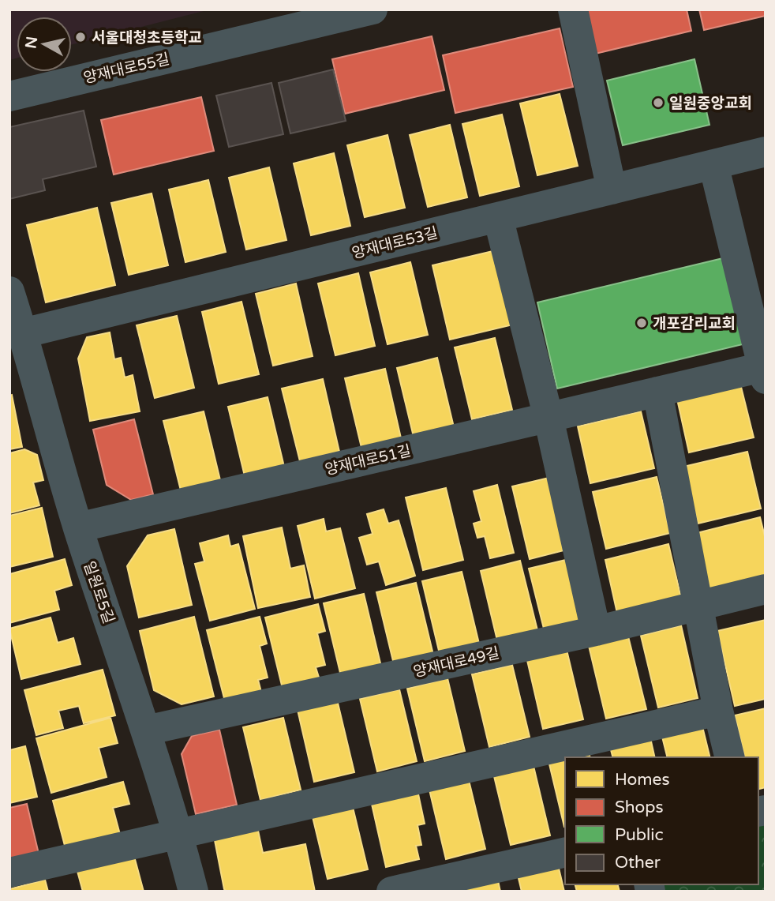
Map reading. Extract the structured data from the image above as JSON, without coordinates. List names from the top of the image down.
{
  "streets": {
    "street": [
      "양재대로55길",
      "양재대로53길",
      "양재대로51길",
      "일원로5길",
      "양재대로49길"
    ]
  },
  "crossings": [
    ["양재대로53길", "일원로5길"],
    ["양재대로51길", "일원로5길"],
    ["일원로5길", "양재대로49길"]
  ],
  "places": ["서울대청초등학교", "일원중앙교회", "개포감리교회"],
  "legend": [
    "Homes",
    "Shops",
    "Public",
    "Other"
  ],
  "north": "left"
}
